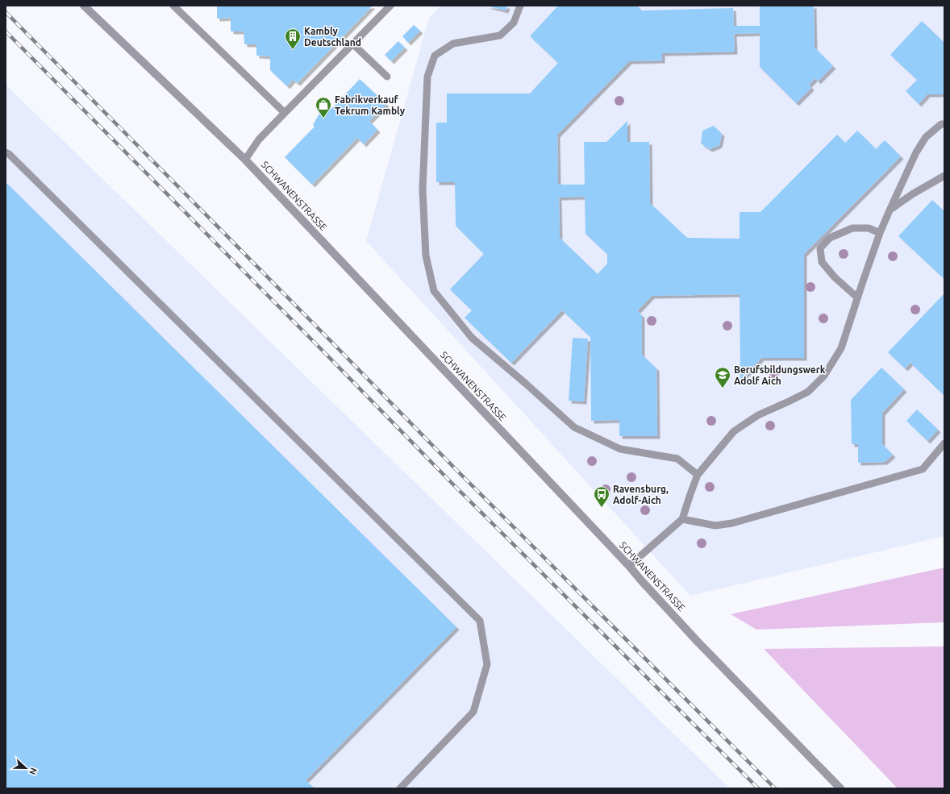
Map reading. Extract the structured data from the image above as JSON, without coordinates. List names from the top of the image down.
{
  "streets": {
    "street": ["SCHWANENSTRASSE"]
  },
  "places": {
    "building": ["Kambly Deutschland"],
    "shop": ["Fabrikverkauf Tekrum Kambly"],
    "school or university": ["Berufsbildungswerk Adolf Aich"],
    "bus stop": ["Ravensburg, Adolf-Aich"]
  },
  "north": "right"
}
